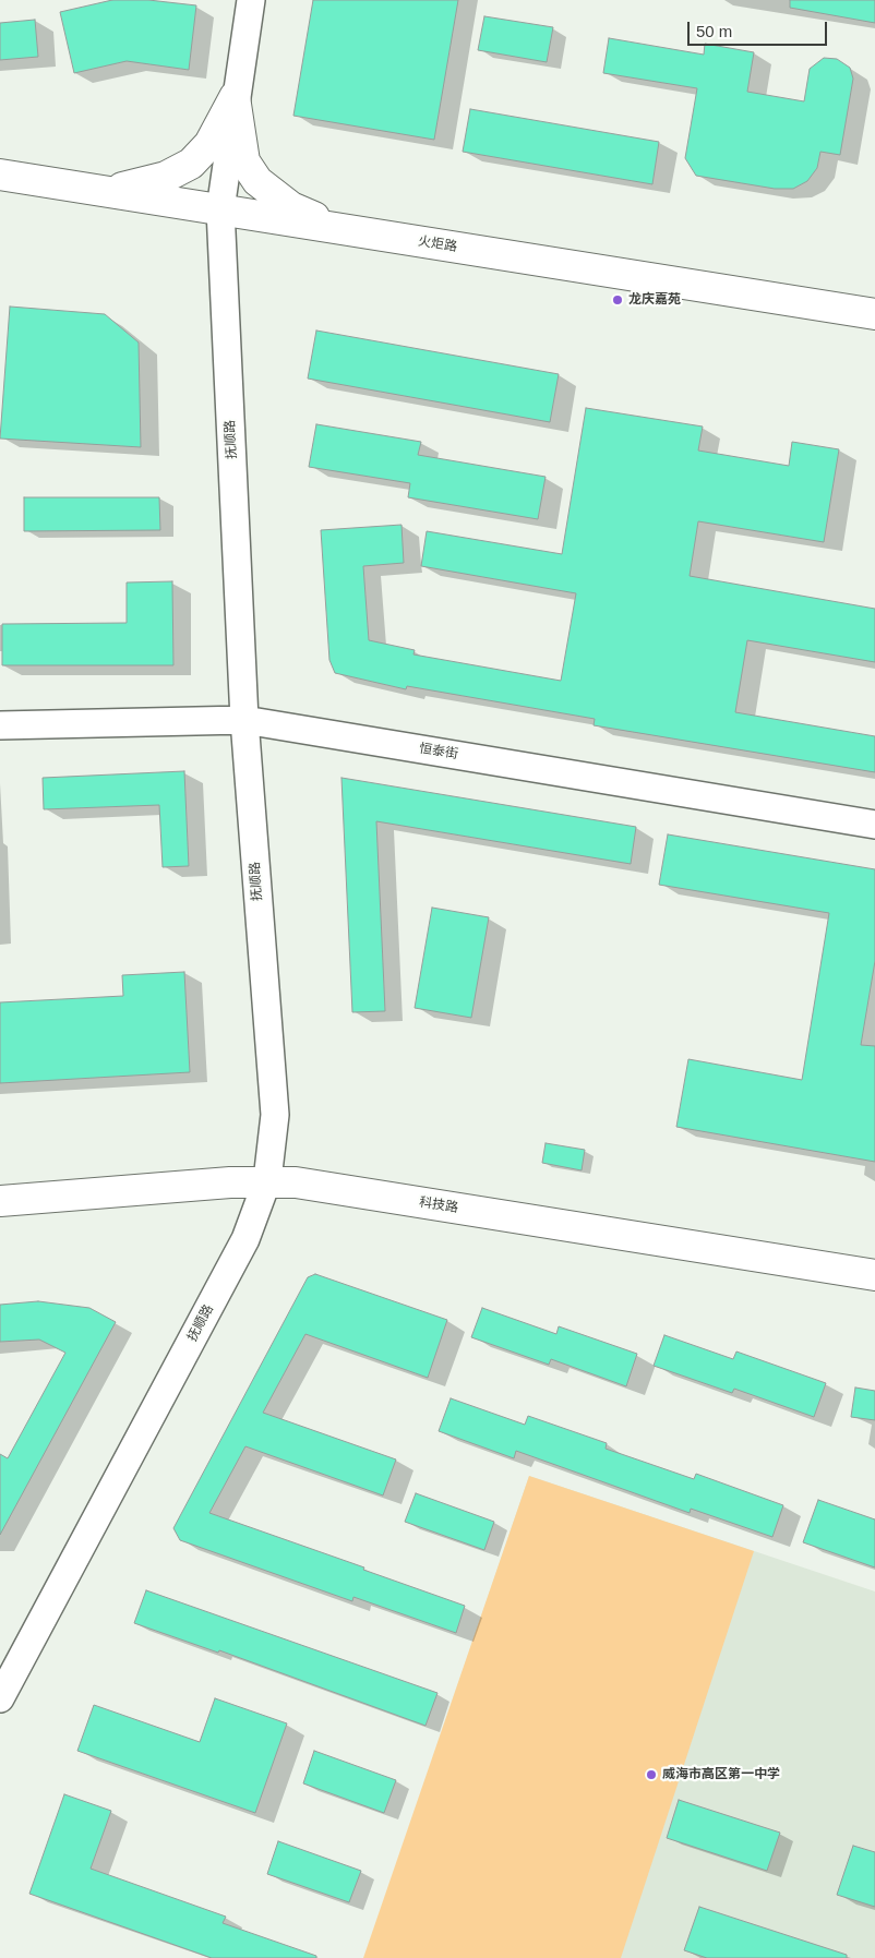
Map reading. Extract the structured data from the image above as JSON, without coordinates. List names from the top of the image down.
{
  "streets": {
    "main road": ["火炬路", "科技路"],
    "street": ["抚顺路", "恒泰街"]
  },
  "crossings": [
    ["火炬路", "抚顺路"],
    ["抚顺路", "恒泰街"],
    ["抚顺路", "科技路"]
  ],
  "places": ["龙庆嘉苑", "威海市高区第一中学"],
  "scale_bar": "50 m"
}
